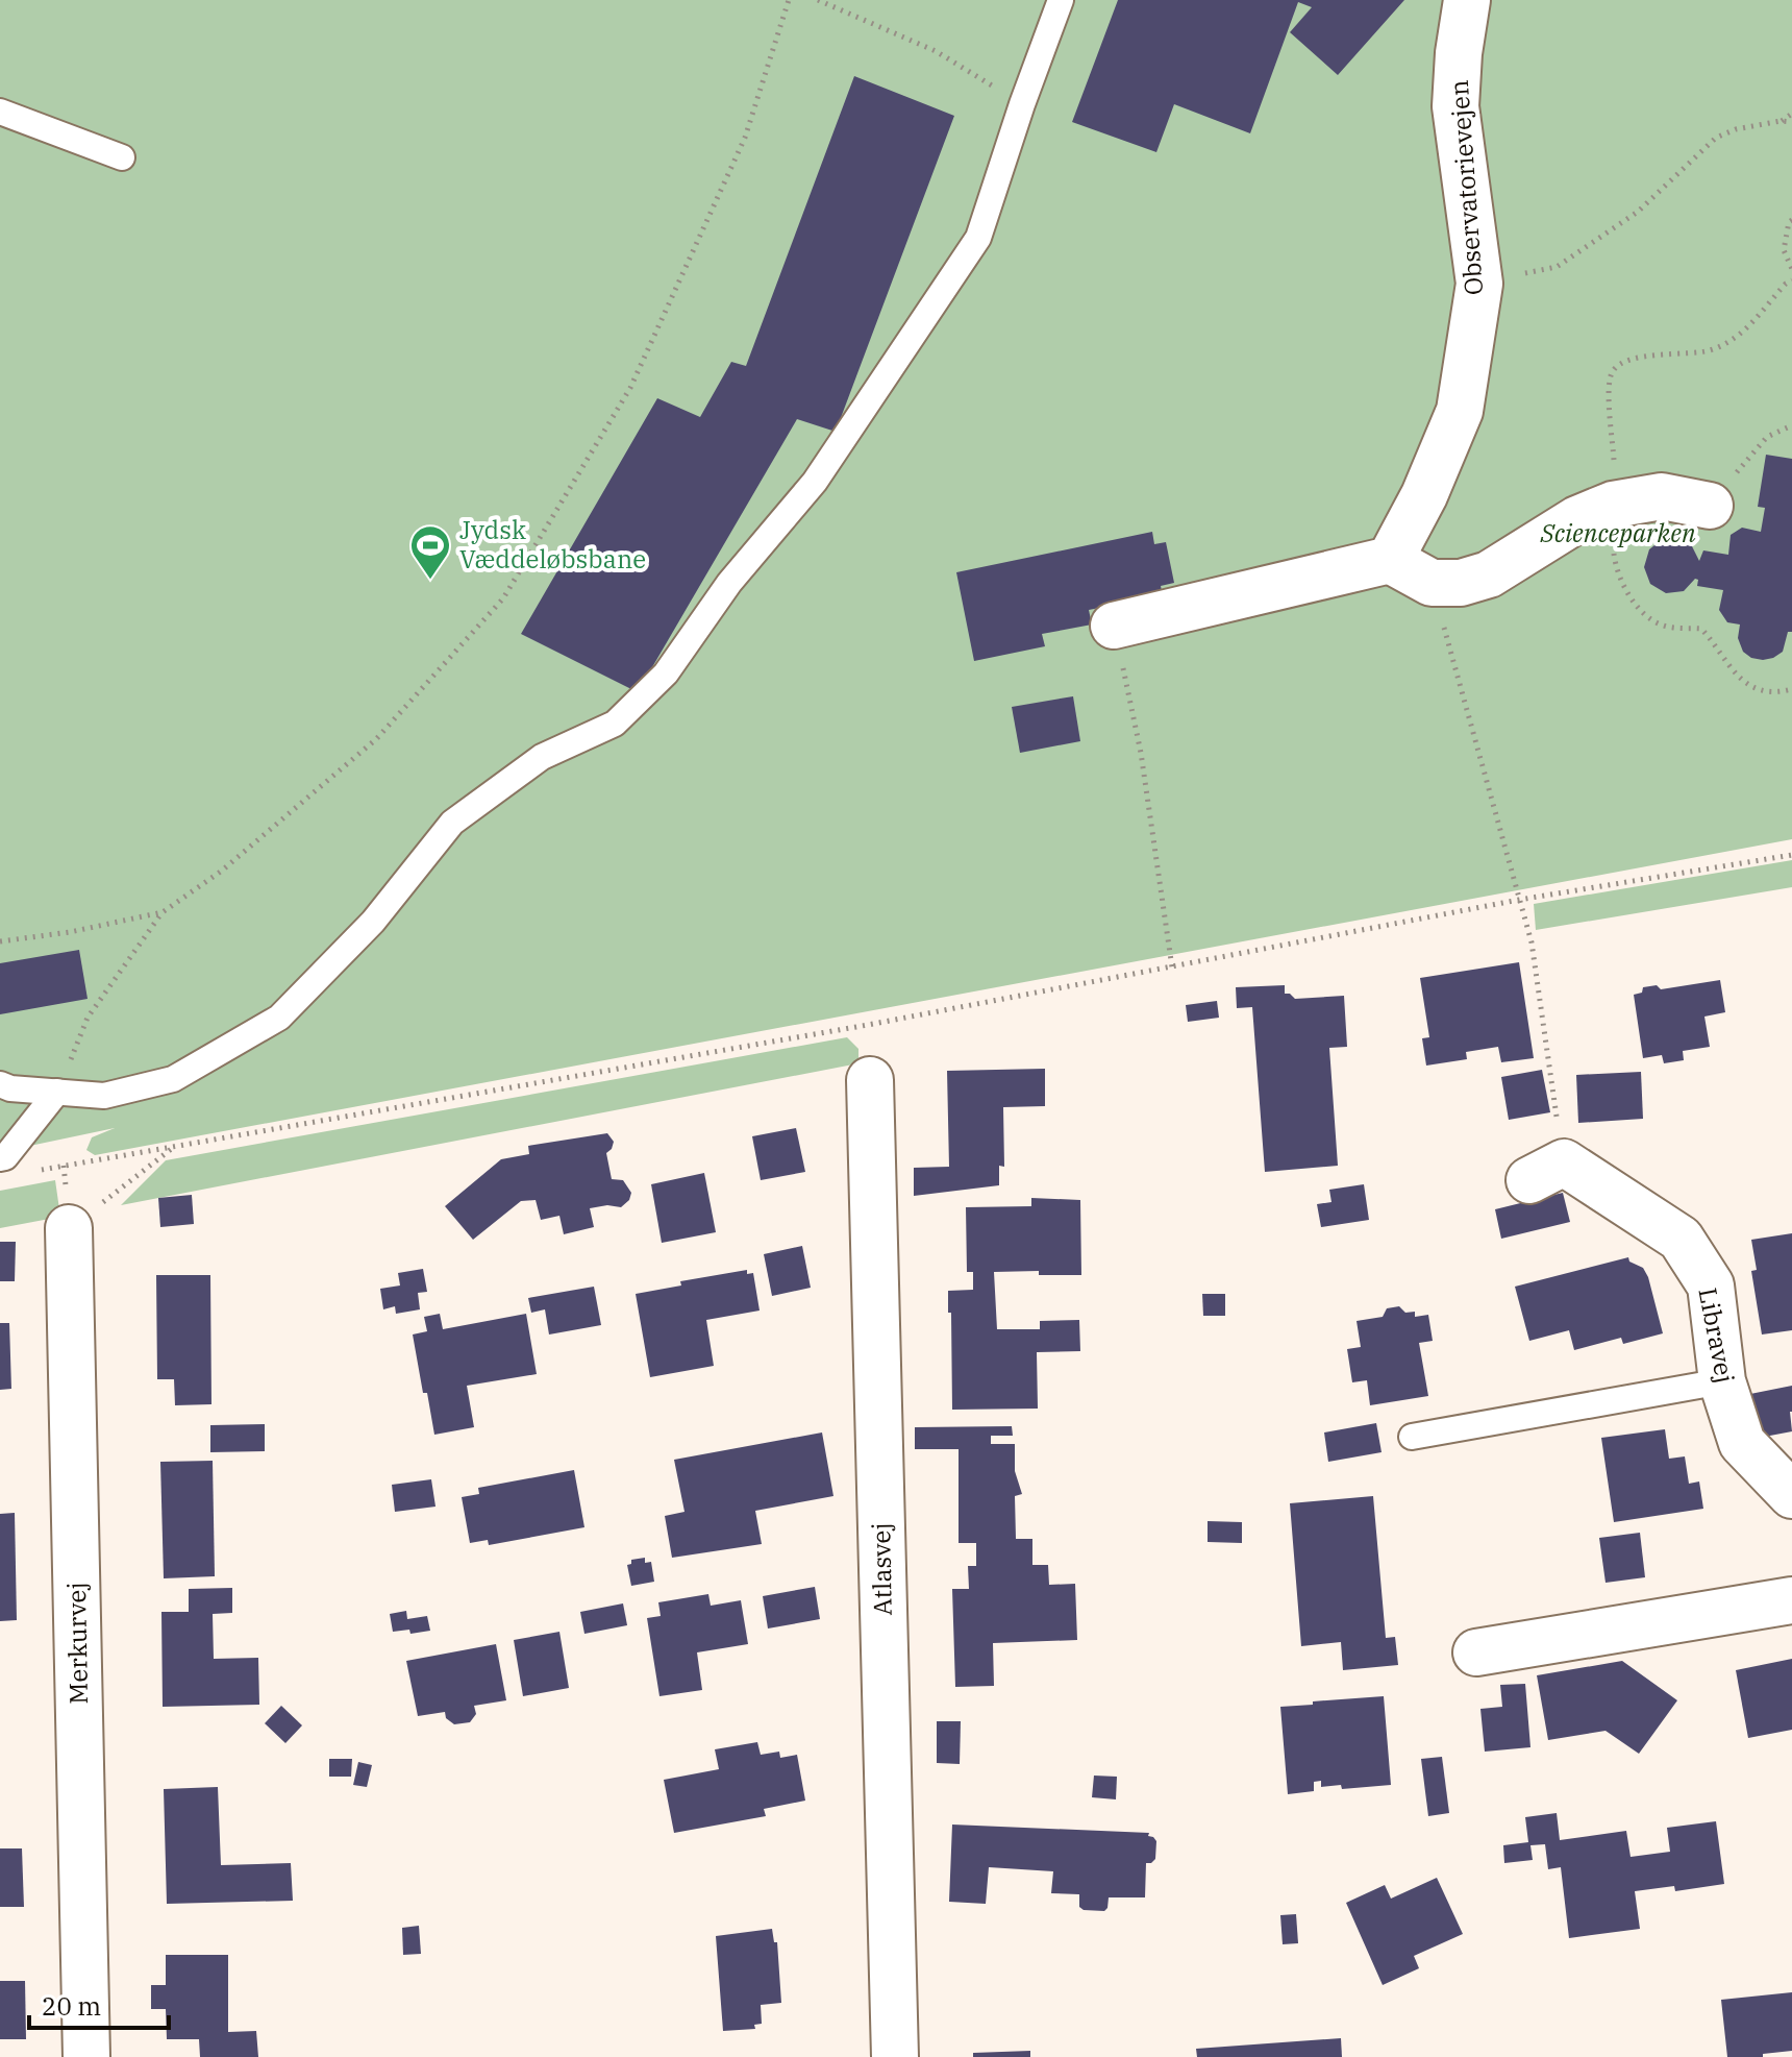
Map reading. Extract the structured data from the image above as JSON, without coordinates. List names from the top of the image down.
{
  "streets": {
    "street": [
      "Observatorievejen",
      "Libravej",
      "Atlasvej",
      "Merkurvej"
    ]
  },
  "parks": ["Scienceparken"],
  "places": {
    "sports": ["Jydsk Væddeløbsbane"]
  },
  "scale_bar": "20 m"
}
